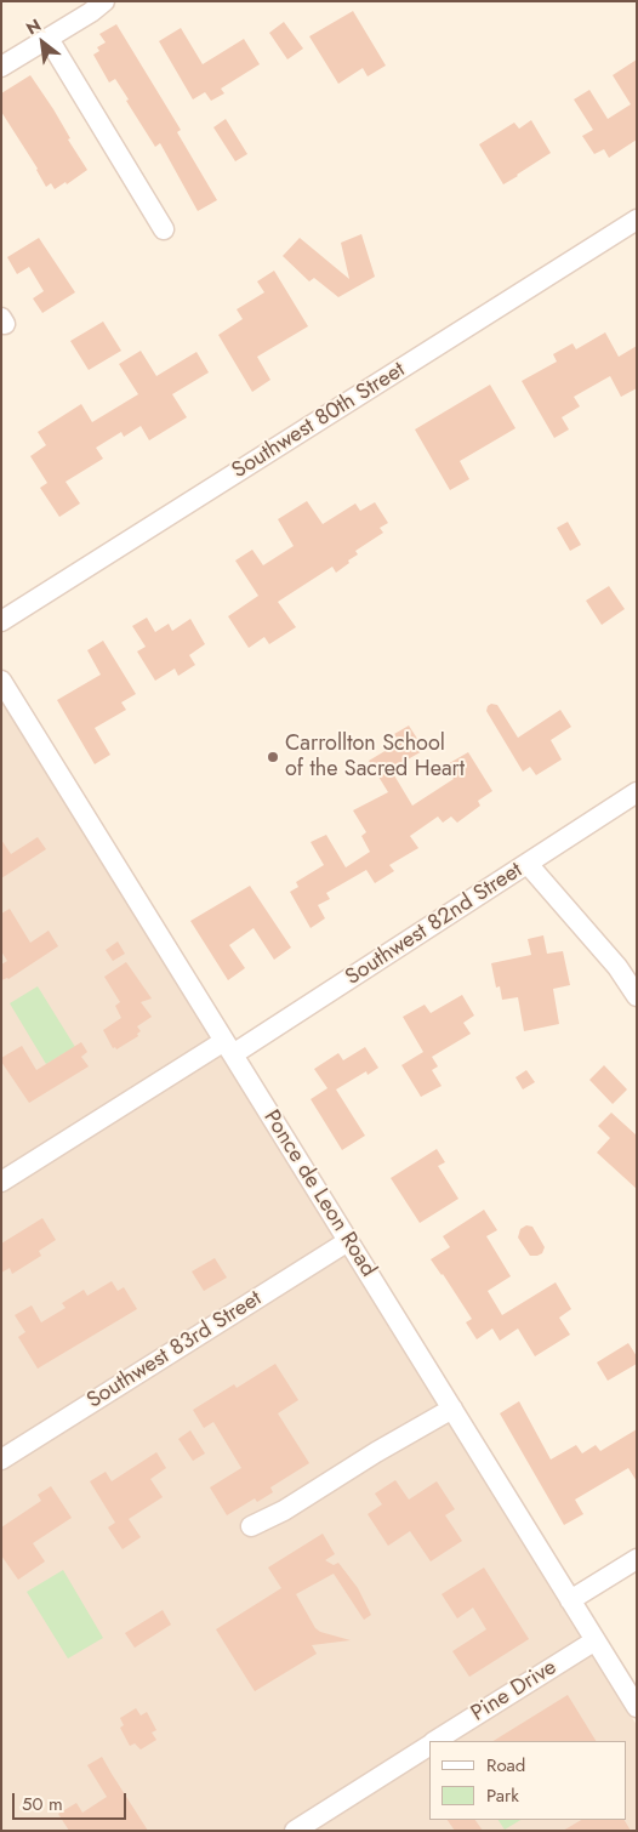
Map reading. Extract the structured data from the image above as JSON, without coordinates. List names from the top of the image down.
{
  "streets": {
    "street": [
      "Southwest 80th Street",
      "Southwest 82nd Street",
      "Ponce de Leon Road",
      "Southwest 83rd Street",
      "Pine Drive"
    ]
  },
  "crossings": [
    ["Southwest 82nd Street", "Ponce de Leon Road"],
    ["Ponce de Leon Road", "Southwest 83rd Street"],
    ["Ponce de Leon Road", "Pine Drive"]
  ],
  "places": ["Carrollton School of the Sacred Heart"],
  "legend": ["Road", "Park"],
  "scale_bar": "50 m",
  "north": "top left"
}
